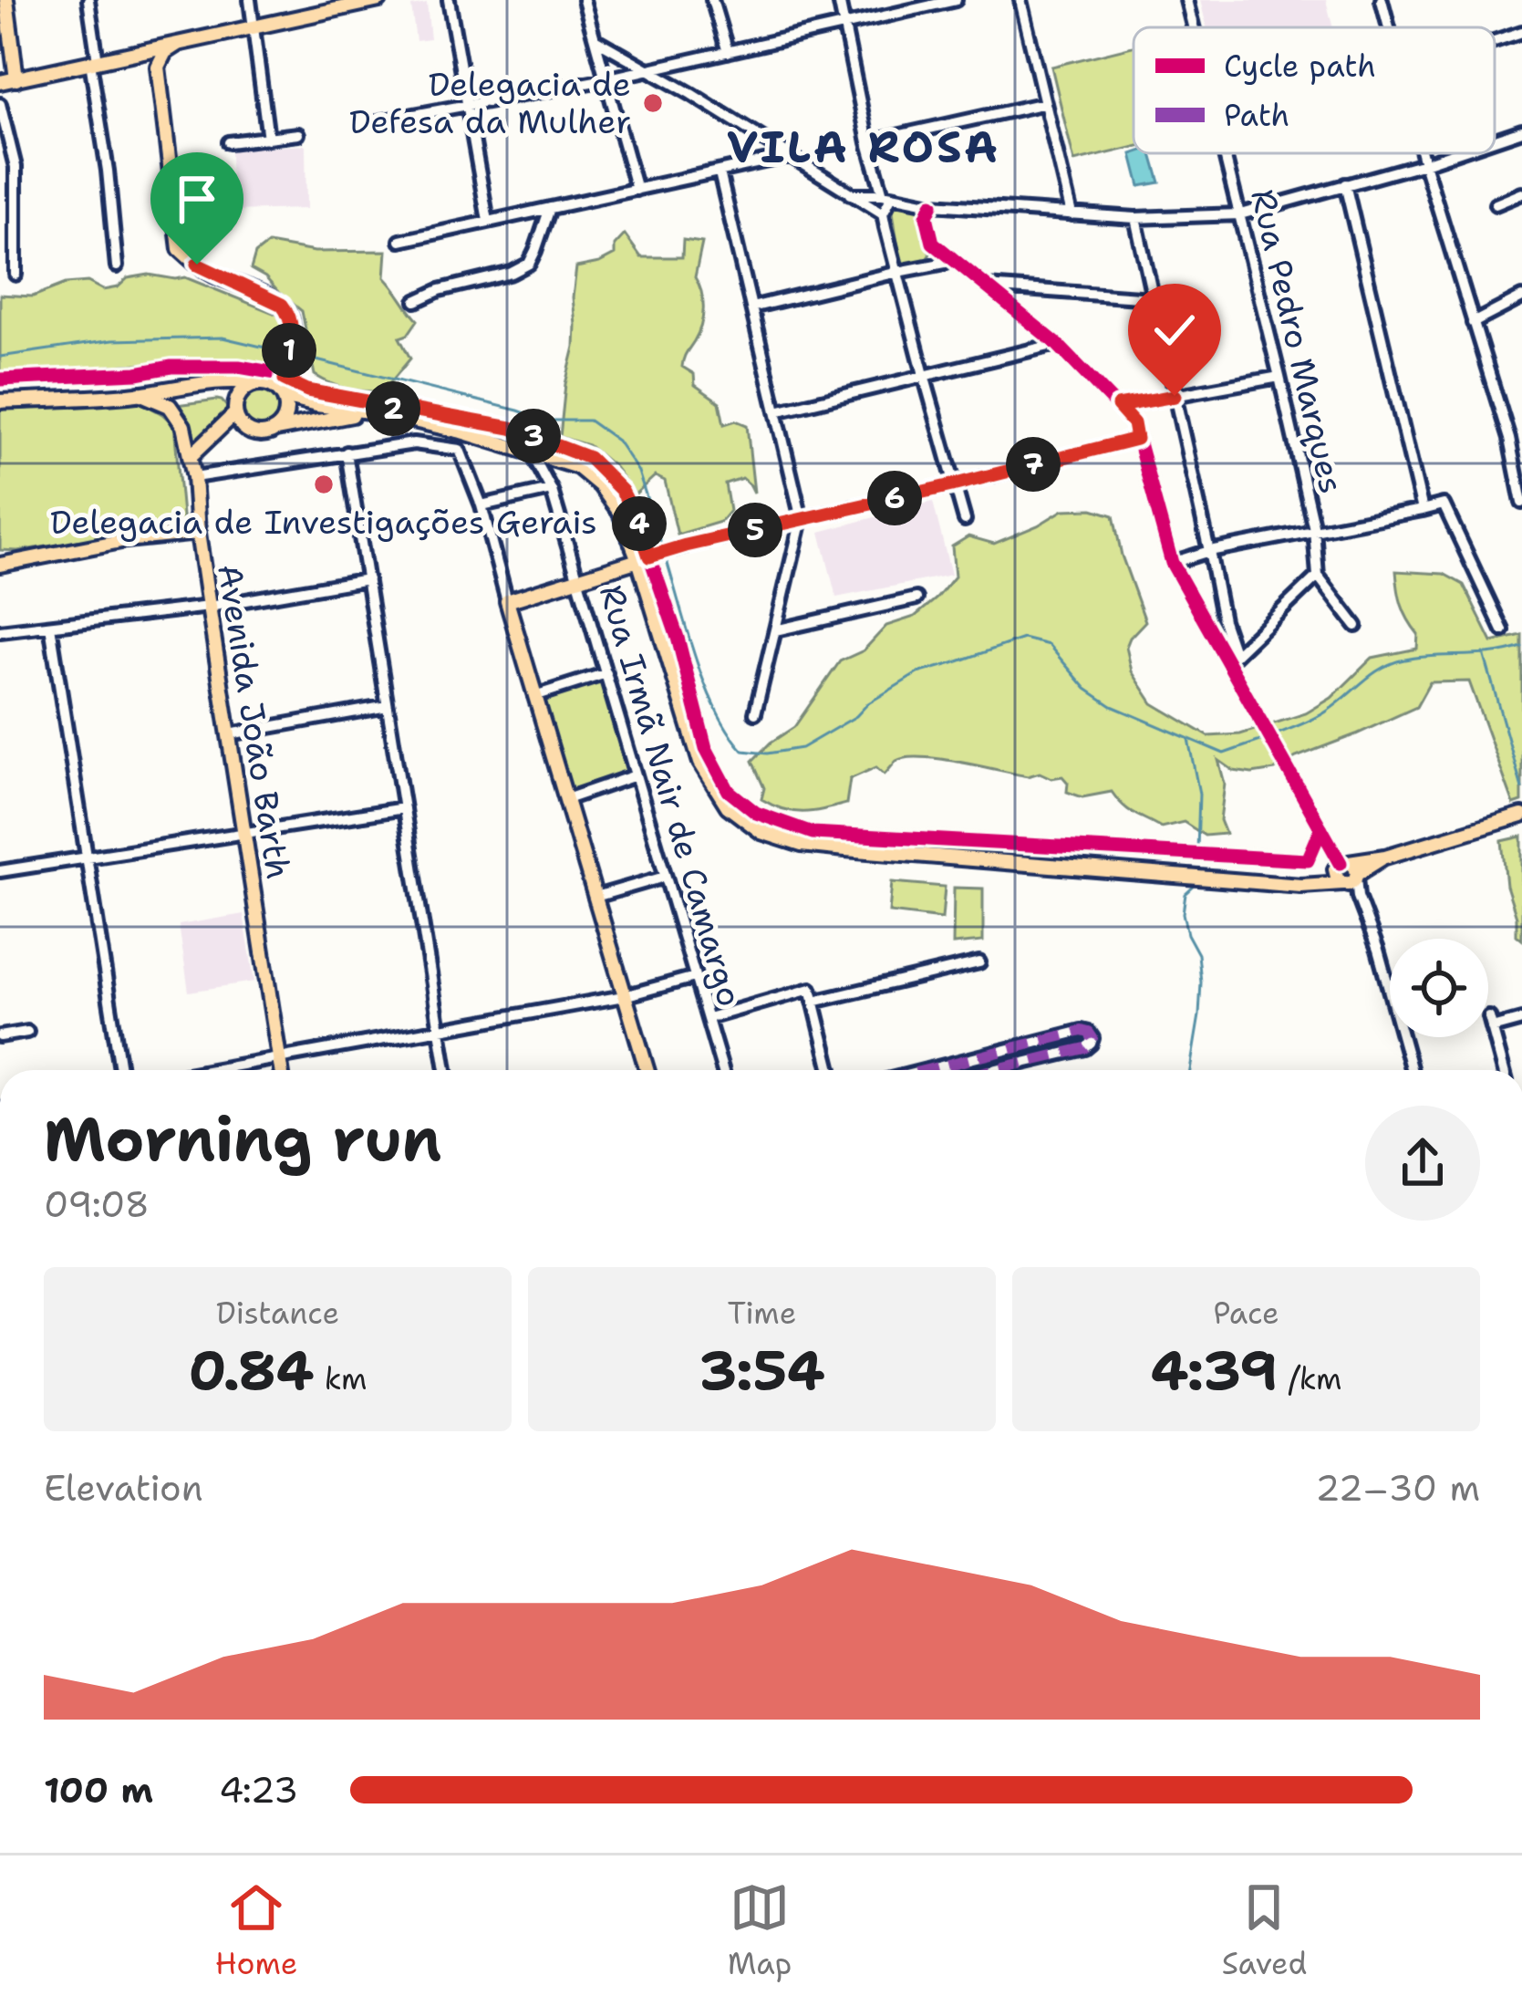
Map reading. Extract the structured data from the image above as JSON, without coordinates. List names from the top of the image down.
{
  "streets": {
    "main road": ["Avenida João Barth"],
    "street": ["Rua Pedro Marques", "Rua Irmã Nair de Camargo"]
  },
  "districts": ["VILA ROSA"],
  "places": ["Delegacia de Defesa da Mulher", "Delegacia de Investigações Gerais"],
  "legend": ["Cycle path", "Path"],
  "page": {
    "pins": [
      "1",
      "2",
      "3",
      "7",
      "6",
      "4",
      "5"
    ],
    "heading": ["Morning run", "09:08"],
    "stats": [
      ["Distance", "0.84 km"],
      ["Time", "3:54"],
      ["Pace", "4:39 /km"]
    ],
    "chart": ["Elevation", "22–30 m"],
    "list": [
      {
        "name": "100 m",
        "note": "4:23"
      }
    ],
    "tabs": ["Home", "Map", "Saved"]
  }
}
